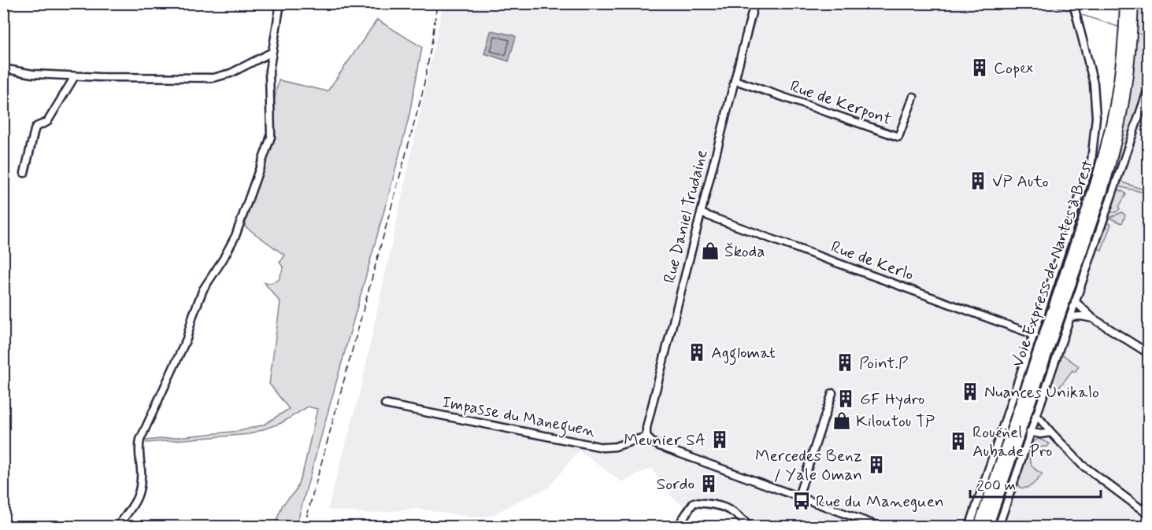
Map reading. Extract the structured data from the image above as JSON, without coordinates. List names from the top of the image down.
{
  "streets": {
    "highway": ["Voie Express de Nantes à Brest"],
    "street": [
      "Rue de Kerpont",
      "Rue Daniel Trudaine",
      "Rue de Kerlo",
      "Impasse du Maneguen"
    ]
  },
  "crossings": [
    ["Rue de Kerpont", "Rue Daniel Trudaine"],
    ["Rue Daniel Trudaine", "Rue de Kerlo"],
    ["Rue Daniel Trudaine", "Impasse du Maneguen"]
  ],
  "places": {
    "building": [
      "Copex",
      "VP Auto",
      "Agglomat",
      "Point.P",
      "Nuances Unikalo",
      "GF Hydro",
      "Meunier SA",
      "Rouënel Aubade Pro",
      "Mercedes Benz / Yale Oman",
      "Sordo"
    ],
    "shop": ["Škoda", "Kiloutou TP"],
    "bus stop": ["Rue du Maneguen"]
  },
  "scale_bar": "200 m"
}
